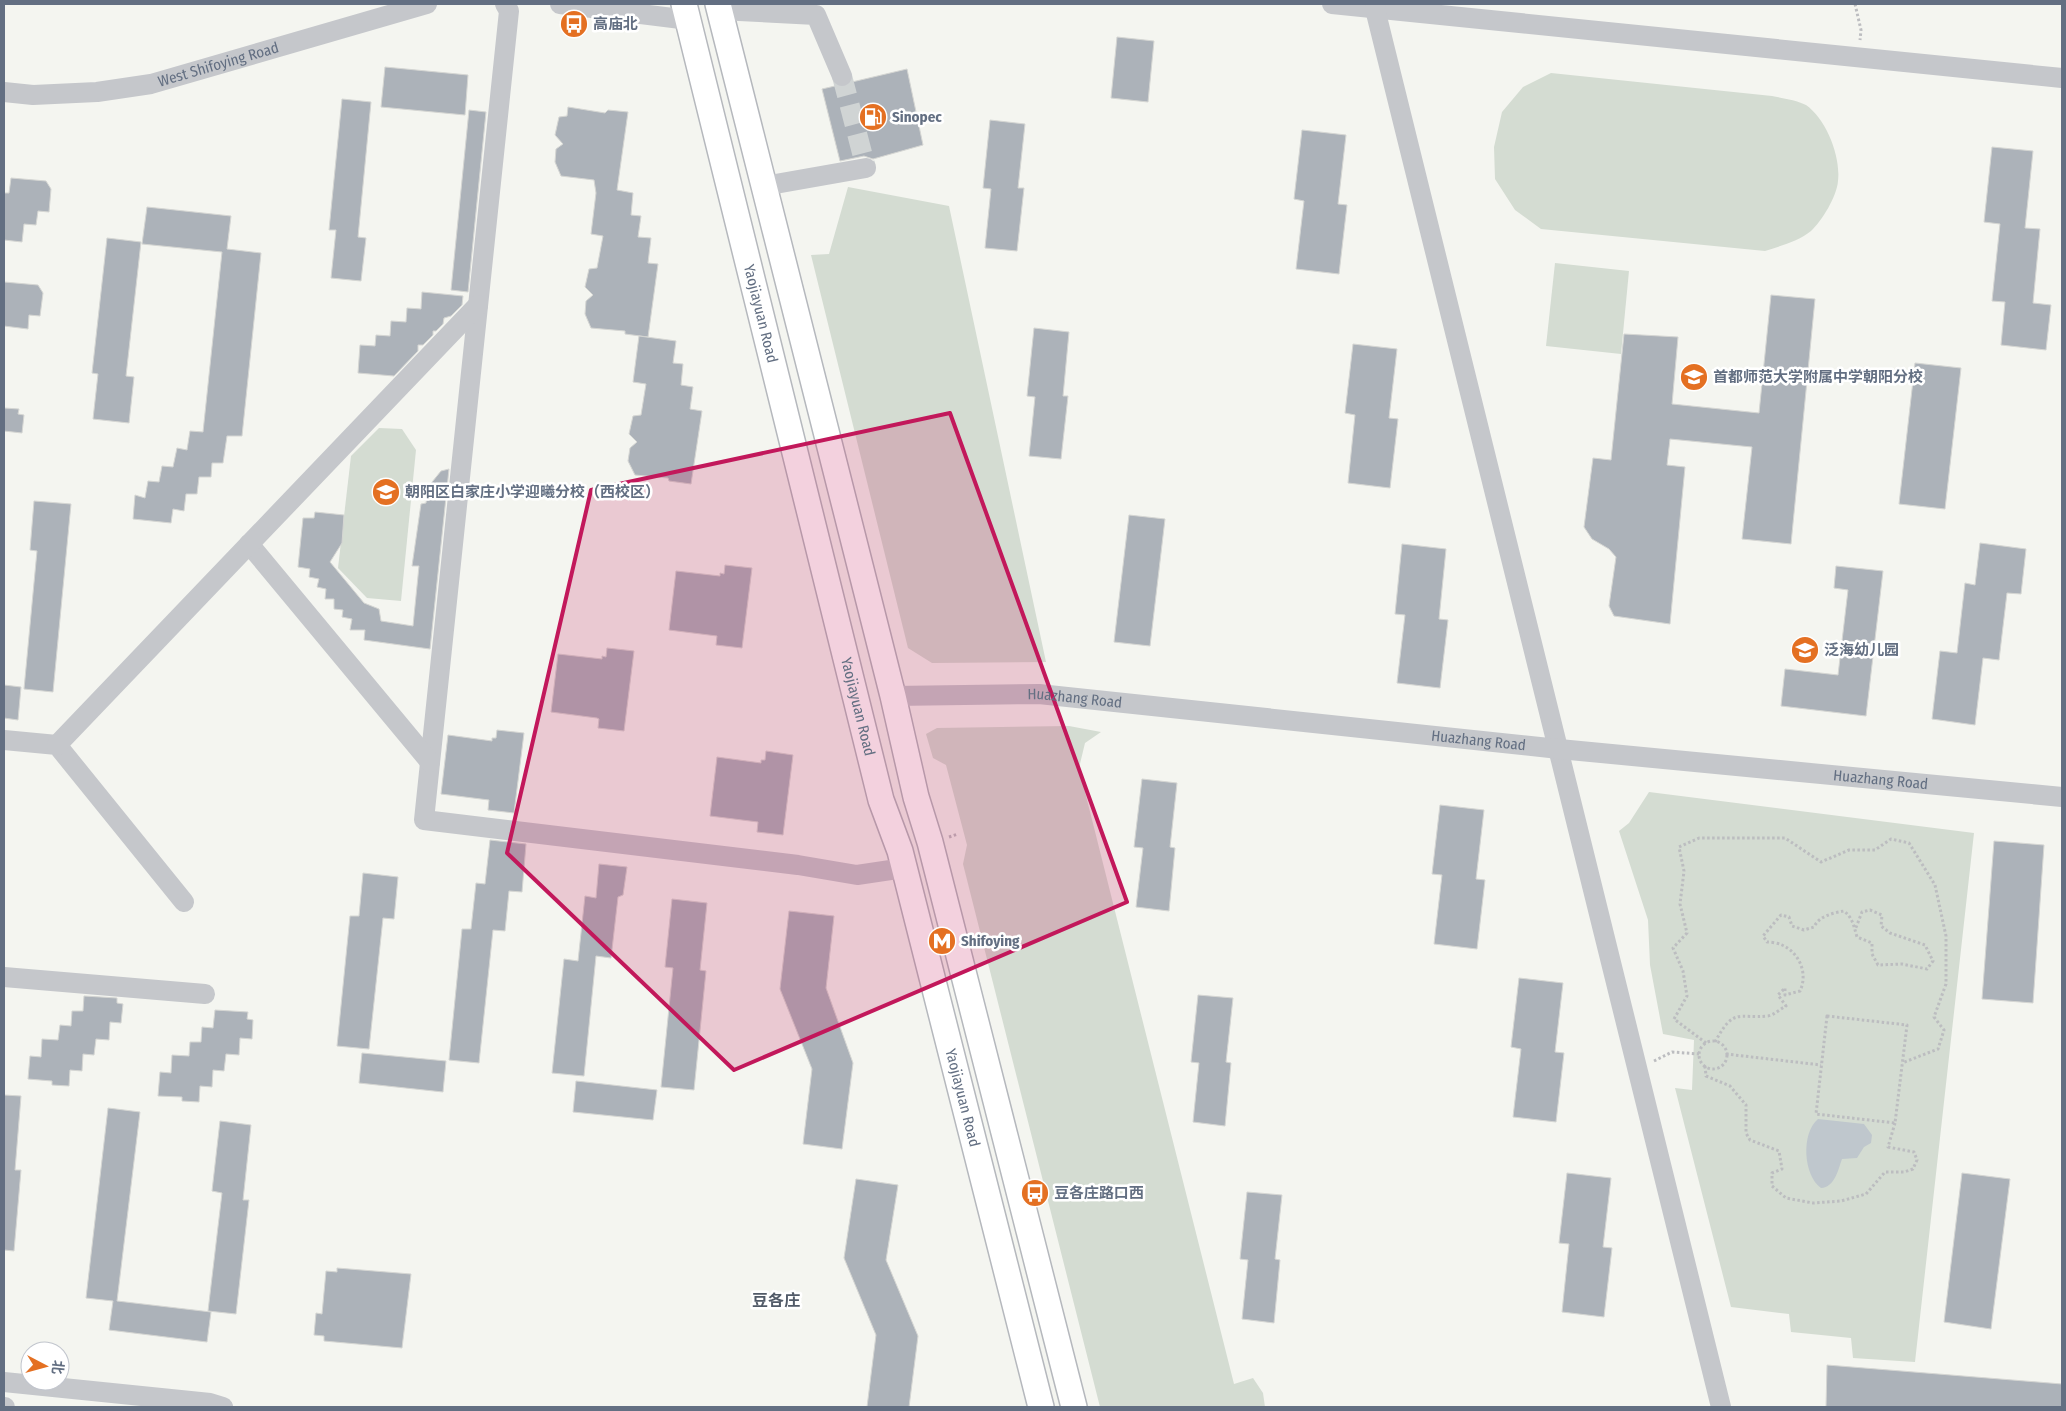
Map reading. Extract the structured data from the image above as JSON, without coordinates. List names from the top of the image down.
{
  "streets": {
    "main road": ["Yaojiayuan Road"],
    "street": ["West Shifoying Road", "Huazhang Road"]
  },
  "districts": ["豆各庄"],
  "places": {
    "bus stop": ["高庙北", "豆各庄路口西"],
    "fuel station": ["Sinopec"],
    "school or university": ["首都师范大学附属中学朝阳分校", "朝阳区白家庄小学迎曦分校（西校区）", "泛海幼儿园"],
    "metro station": ["Shifoying"]
  },
  "north": "right"
}
